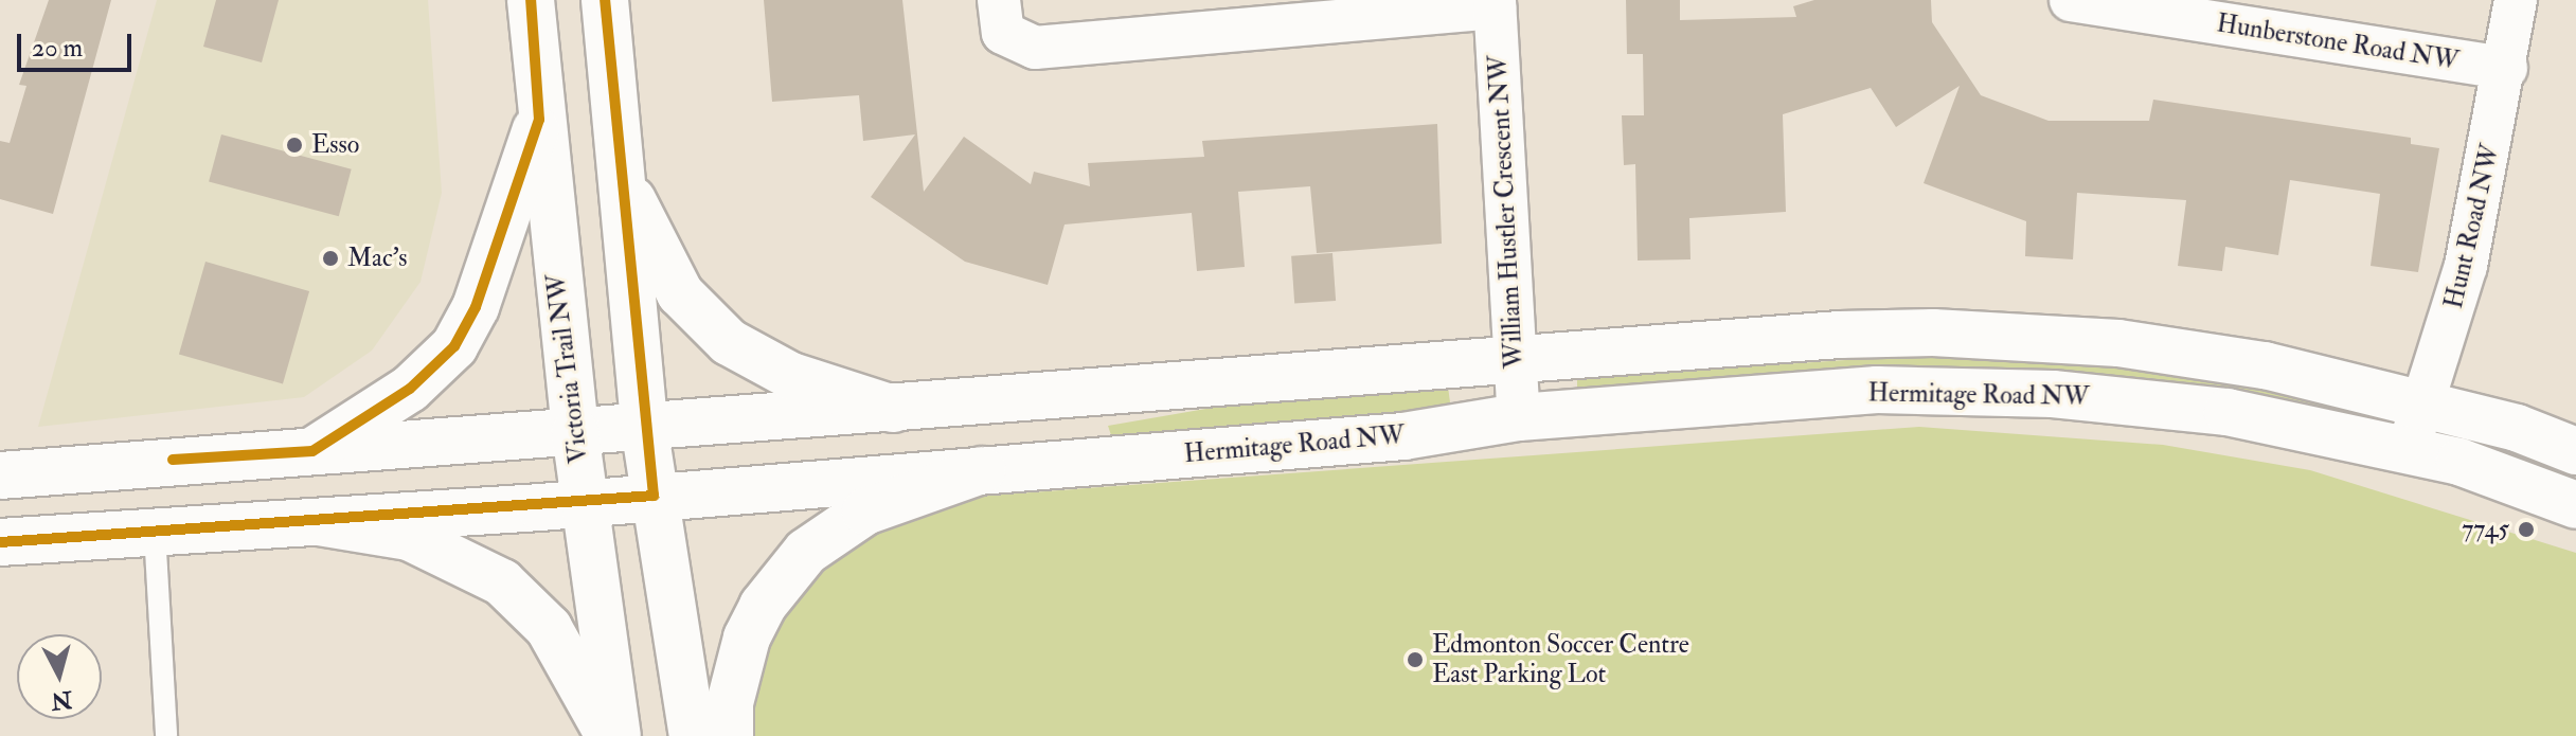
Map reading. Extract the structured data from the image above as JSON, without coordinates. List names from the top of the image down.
{
  "streets": {
    "street": [
      "Hunberstone Road NW",
      "William Hustler Crescent NW",
      "Hunt Road NW",
      "Victoria Trail NW",
      "Hermitage Road NW"
    ]
  },
  "crossings": [
    ["Hunberstone Road NW", "Hunt Road NW"],
    ["William Hustler Crescent NW", "Hermitage Road NW"],
    ["Hunt Road NW", "Hermitage Road NW"],
    ["Victoria Trail NW", "Hermitage Road NW"]
  ],
  "places": [
    "Esso",
    "Mac's",
    "7745",
    "Edmonton Soccer Centre East Parking Lot"
  ],
  "scale_bar": "20 m",
  "north": "bottom"
}
